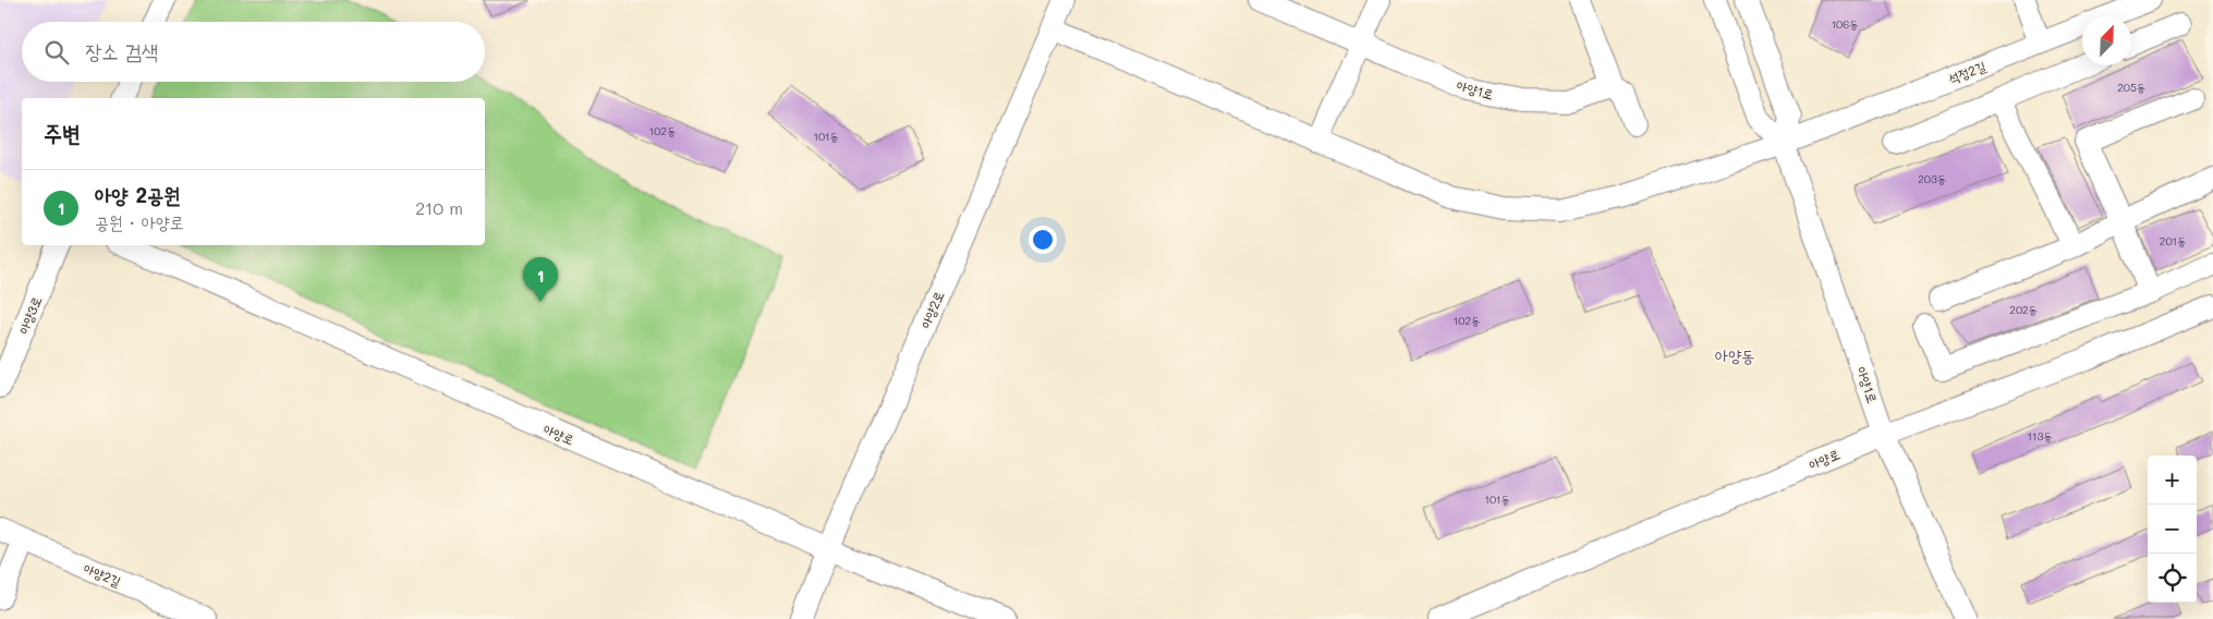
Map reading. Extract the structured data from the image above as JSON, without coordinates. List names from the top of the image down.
{
  "streets": {
    "street": [
      "석정2길",
      "아양1로",
      "아양2로",
      "아양3로",
      "아양로",
      "아양2길"
    ]
  },
  "crossings": [
    ["석정2길", "아양1로"],
    ["석정2길", "아양2로"],
    ["아양1로", "아양로"],
    ["아양2로", "아양로"]
  ],
  "districts": ["아양동"],
  "house_numbers": [
    "106동",
    "205동",
    "102동",
    "101동",
    "203동",
    "201동",
    "202동",
    "102동",
    "113동",
    "101동"
  ],
  "north": "top right",
  "page": {
    "search": "장소 검색",
    "heading": "주변",
    "list": [
      {
        "mark": "1",
        "name": "아양 2공원",
        "note": "공원 · 아양로",
        "value": "210 m"
      }
    ],
    "pins": "1",
    "map_buttons": ["+", "−"]
  }
}
